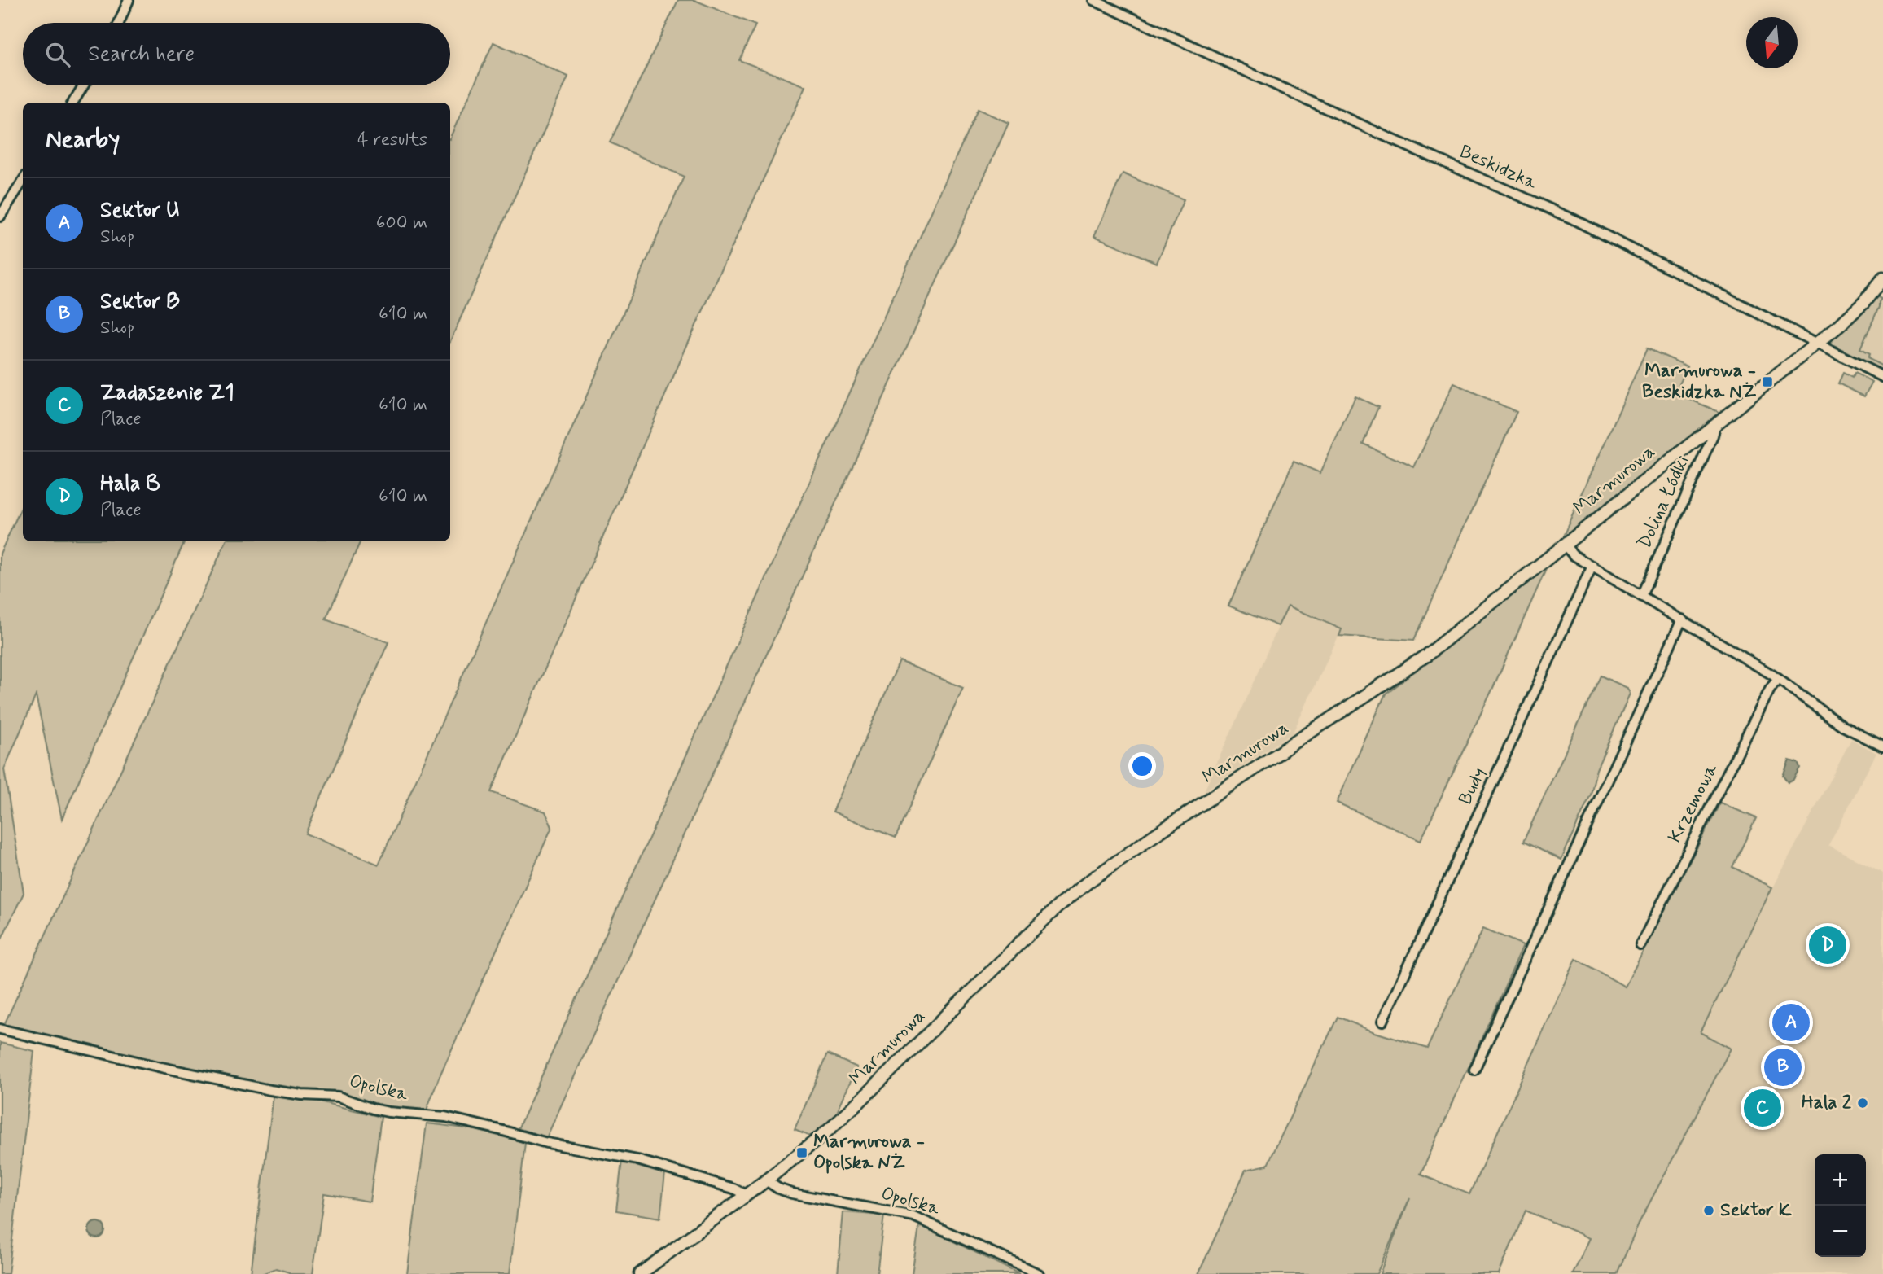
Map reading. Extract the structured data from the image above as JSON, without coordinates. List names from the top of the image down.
{
  "streets": {
    "street": [
      "Beskidzka",
      "Marmurowa",
      "Dolina Łódki",
      "Budy",
      "Krzemowa",
      "Opolska"
    ]
  },
  "crossings": [
    ["Beskidzka", "Marmurowa"],
    ["Marmurowa", "Dolina Łódki"],
    ["Marmurowa", "Opolska"]
  ],
  "places": {
    "transit": ["Marmurowa - Beskidzka NŻ", "Marmurowa - Opolska NŻ"],
    "other": ["Hala 2", "Sektor K"]
  },
  "north": "bottom",
  "page": {
    "search": "Search here",
    "heading": ["Nearby", "4 results"],
    "list": [
      {
        "mark": "A",
        "name": "Sektor U",
        "note": "Shop",
        "value": "600 m"
      },
      {
        "mark": "B",
        "name": "Sektor B",
        "note": "Shop",
        "value": "610 m"
      },
      {
        "mark": "C",
        "name": "Zadaszenie Z1",
        "note": "Place",
        "value": "610 m"
      },
      {
        "mark": "D",
        "name": "Hala B",
        "note": "Place",
        "value": "610 m"
      }
    ],
    "pins": [
      "D",
      "A",
      "B",
      "C"
    ],
    "map_buttons": ["+", "−"]
  }
}
